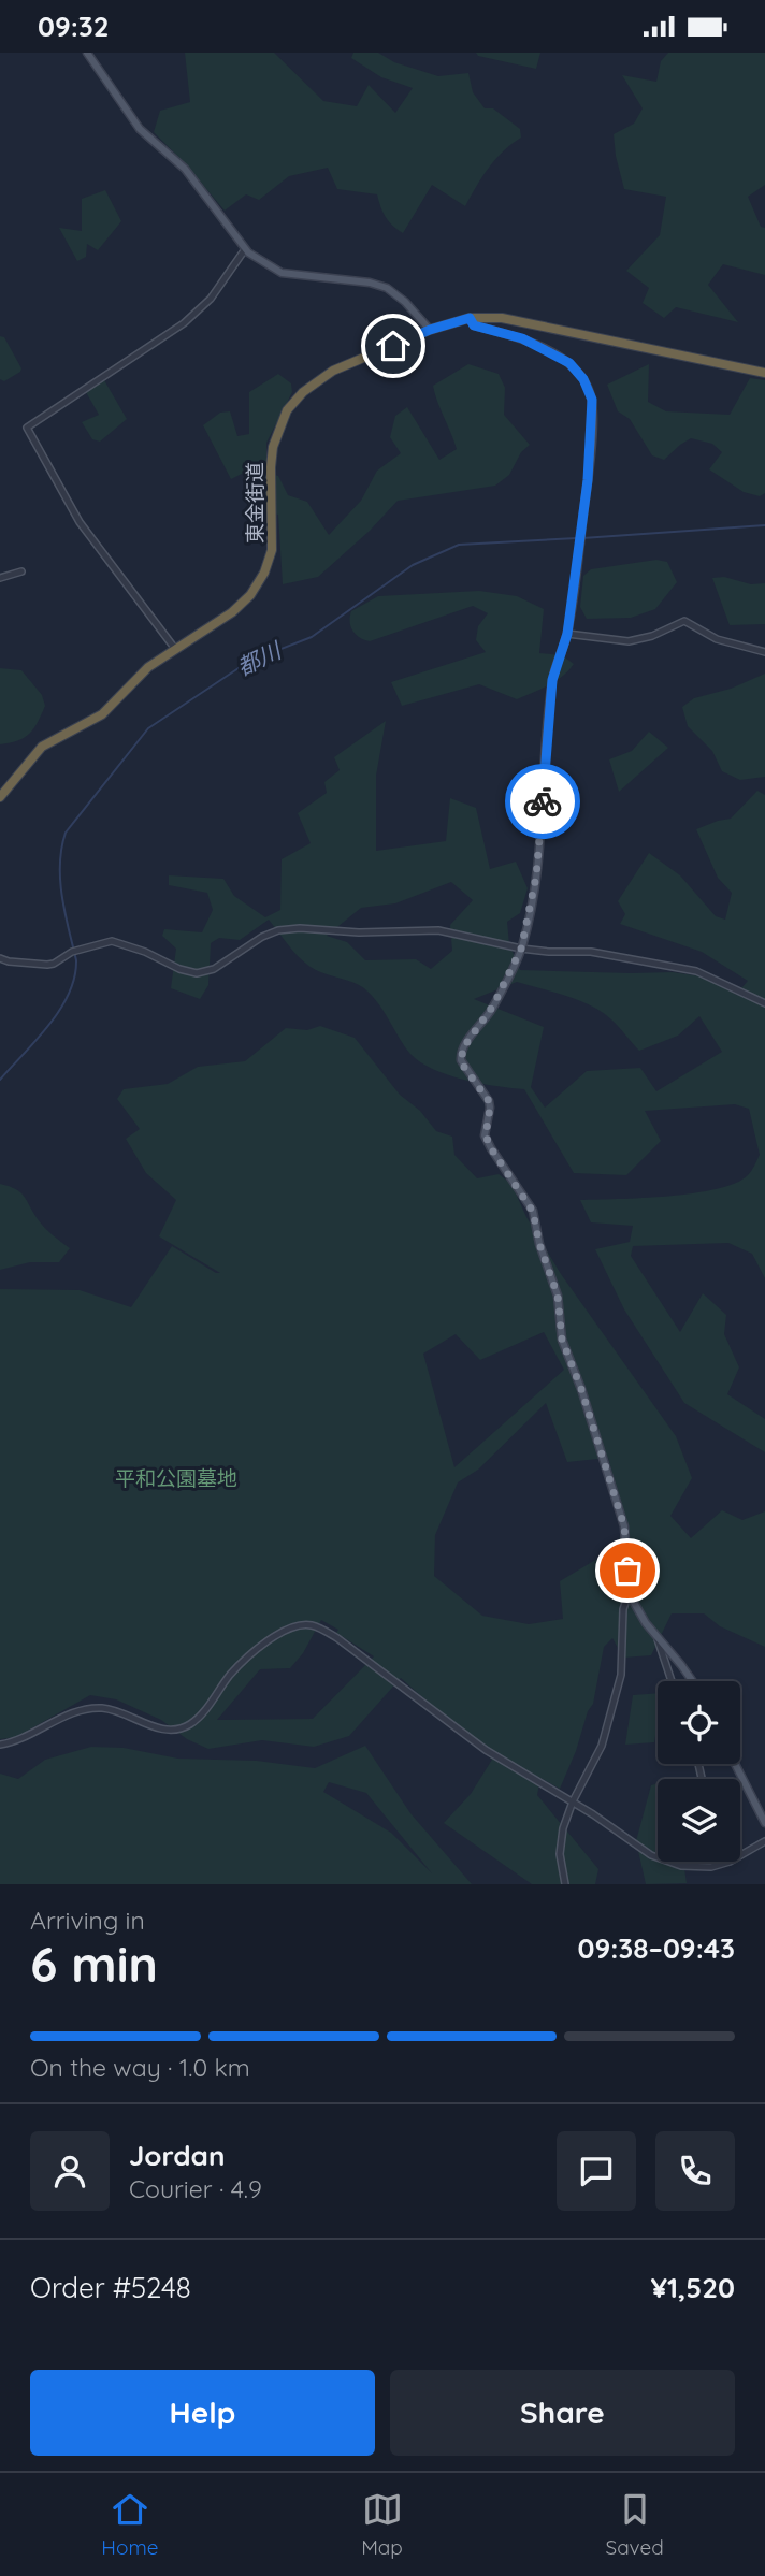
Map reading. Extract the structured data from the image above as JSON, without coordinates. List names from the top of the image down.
{
  "streets": {
    "highway": ["東金街道"]
  },
  "water": ["都川"],
  "parks": ["平和公園墓地"],
  "page": {
    "status": "09:32",
    "heading": ["6 min", "Arriving in", "09:38–09:43"],
    "panel": [
      "Jordan",
      "Courier · 4.9",
      "Order #5248",
      "¥1,520"
    ],
    "bar": "On the way · 1.0 km",
    "buttons": ["Help", "Share"],
    "tabs": ["Home", "Map", "Saved"]
  }
}
